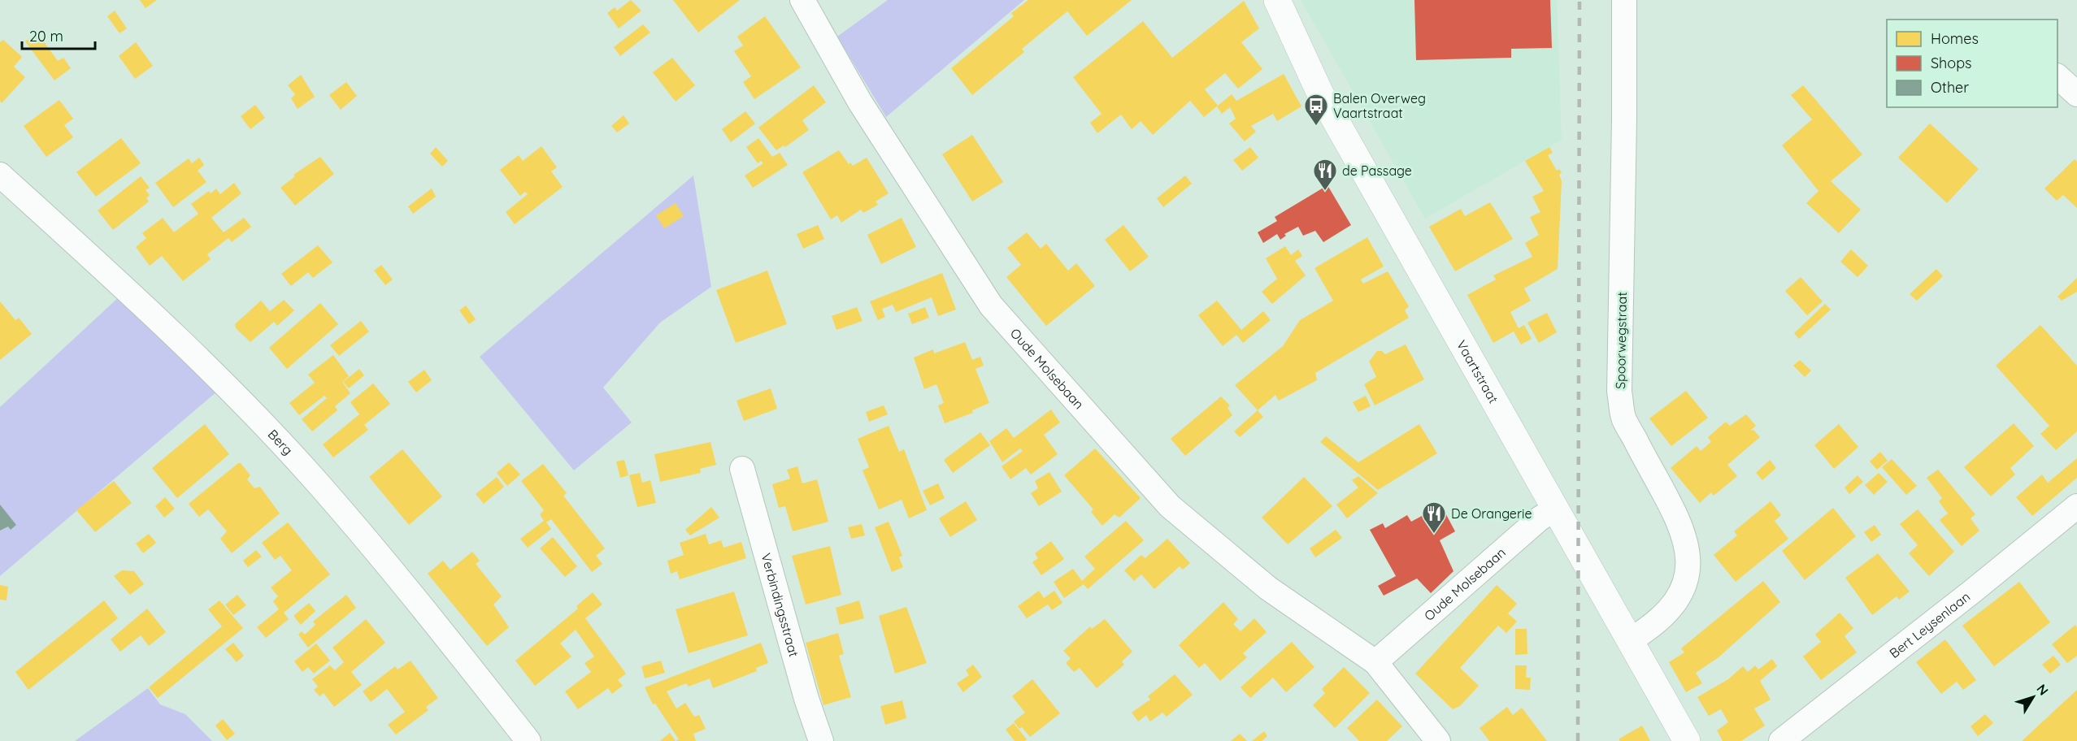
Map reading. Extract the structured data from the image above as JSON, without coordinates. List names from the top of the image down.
{
  "streets": {
    "main road": ["Vaartstraat"],
    "street": [
      "Spoorwegstraat",
      "Oude Molsebaan",
      "Berg",
      "Verbindingsstraat",
      "Bert Leysenlaan"
    ]
  },
  "crossings": [
    ["Spoorwegstraat", "Vaartstraat"],
    ["Oude Molsebaan", "Vaartstraat"]
  ],
  "places": {
    "bus stop": ["Balen Overweg Vaartstraat"],
    "restaurant": ["de Passage", "De Orangerie"]
  },
  "legend": ["Homes", "Shops", "Other"],
  "scale_bar": "20 m",
  "north": "top right"
}
